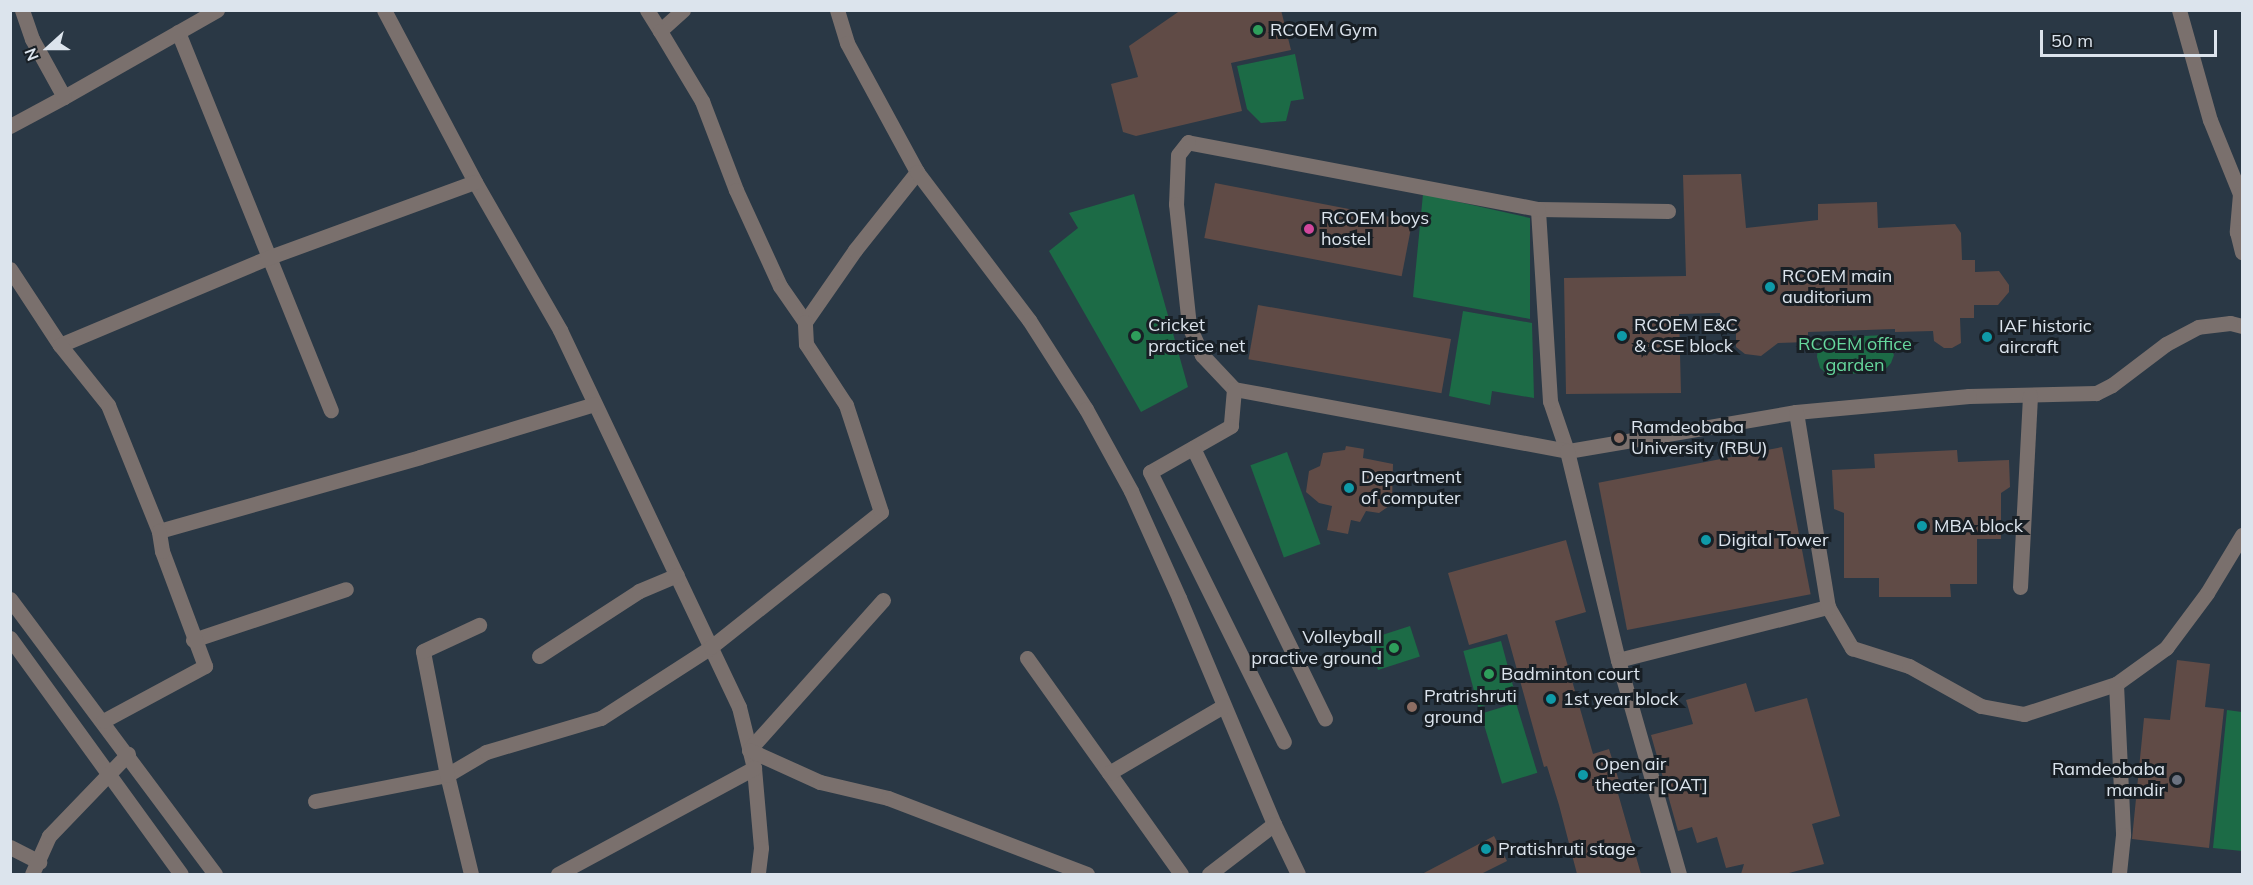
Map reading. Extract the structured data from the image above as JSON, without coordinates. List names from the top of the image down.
{
  "parks": ["RCOEM office garden"],
  "places": [
    "RCOEM Gym",
    "RCOEM boys hostel",
    "RCOEM main auditorium",
    "Cricket practice net",
    "RCOEM E&C & CSE block",
    "IAF historic aircraft",
    "Ramdeobaba University (RBU)",
    "Department of computer",
    "MBA block",
    "Digital Tower",
    "Volleyball practive ground",
    "Badminton court",
    "1st year block",
    "Pratrishruti ground",
    "Open air theater [OAT]",
    "Ramdeobaba mandir",
    "Pratishruti stage"
  ],
  "scale_bar": "50 m",
  "north": "left"
}
